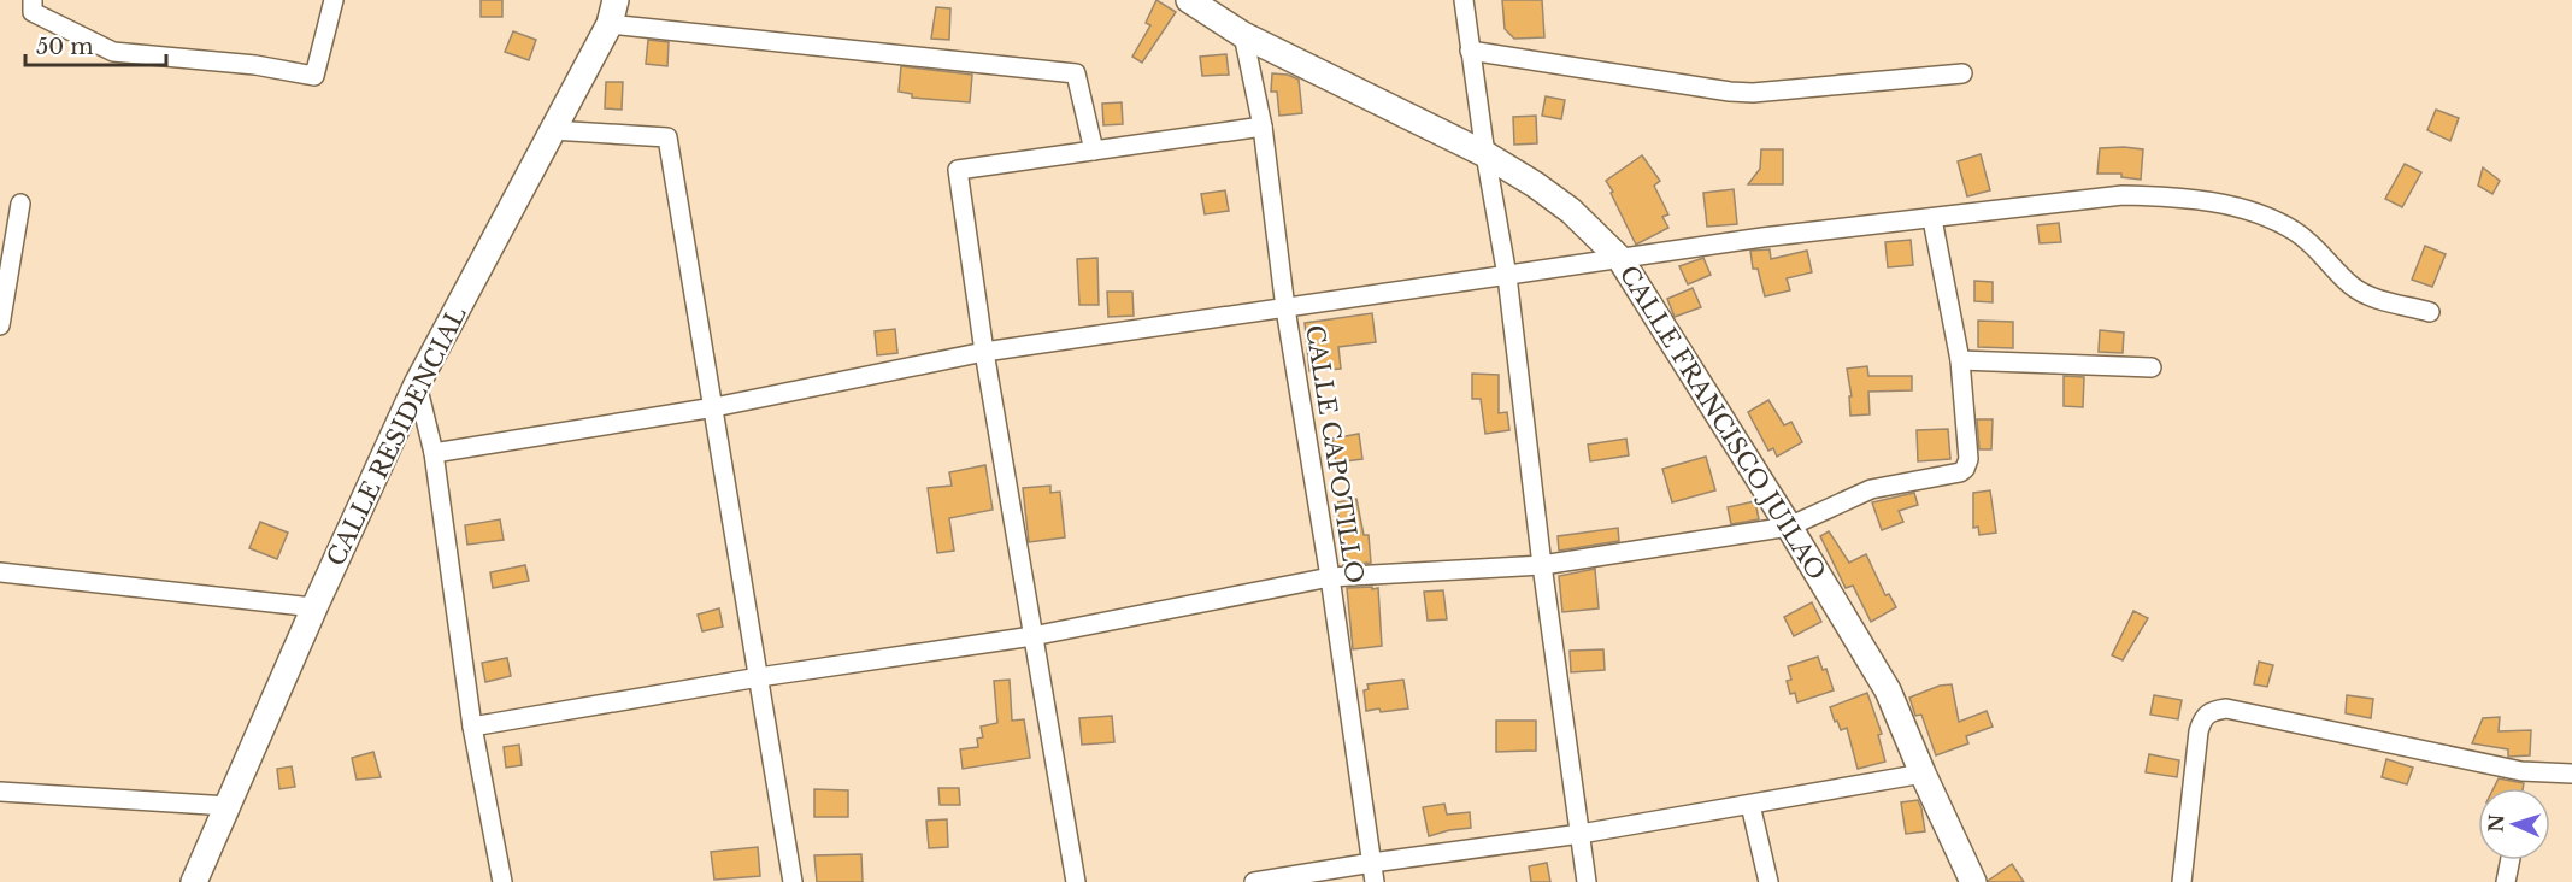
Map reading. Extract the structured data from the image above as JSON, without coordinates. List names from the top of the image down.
{
  "streets": {
    "street": ["CALLE FRANCISCO JUILAO", "CALLE RESIDENCIAL", "CALLE CAPOTILLO"]
  },
  "crossings": [
    ["CALLE FRANCISCO JUILAO", "CALLE CAPOTILLO"]
  ],
  "scale_bar": "50 m",
  "north": "left"
}
